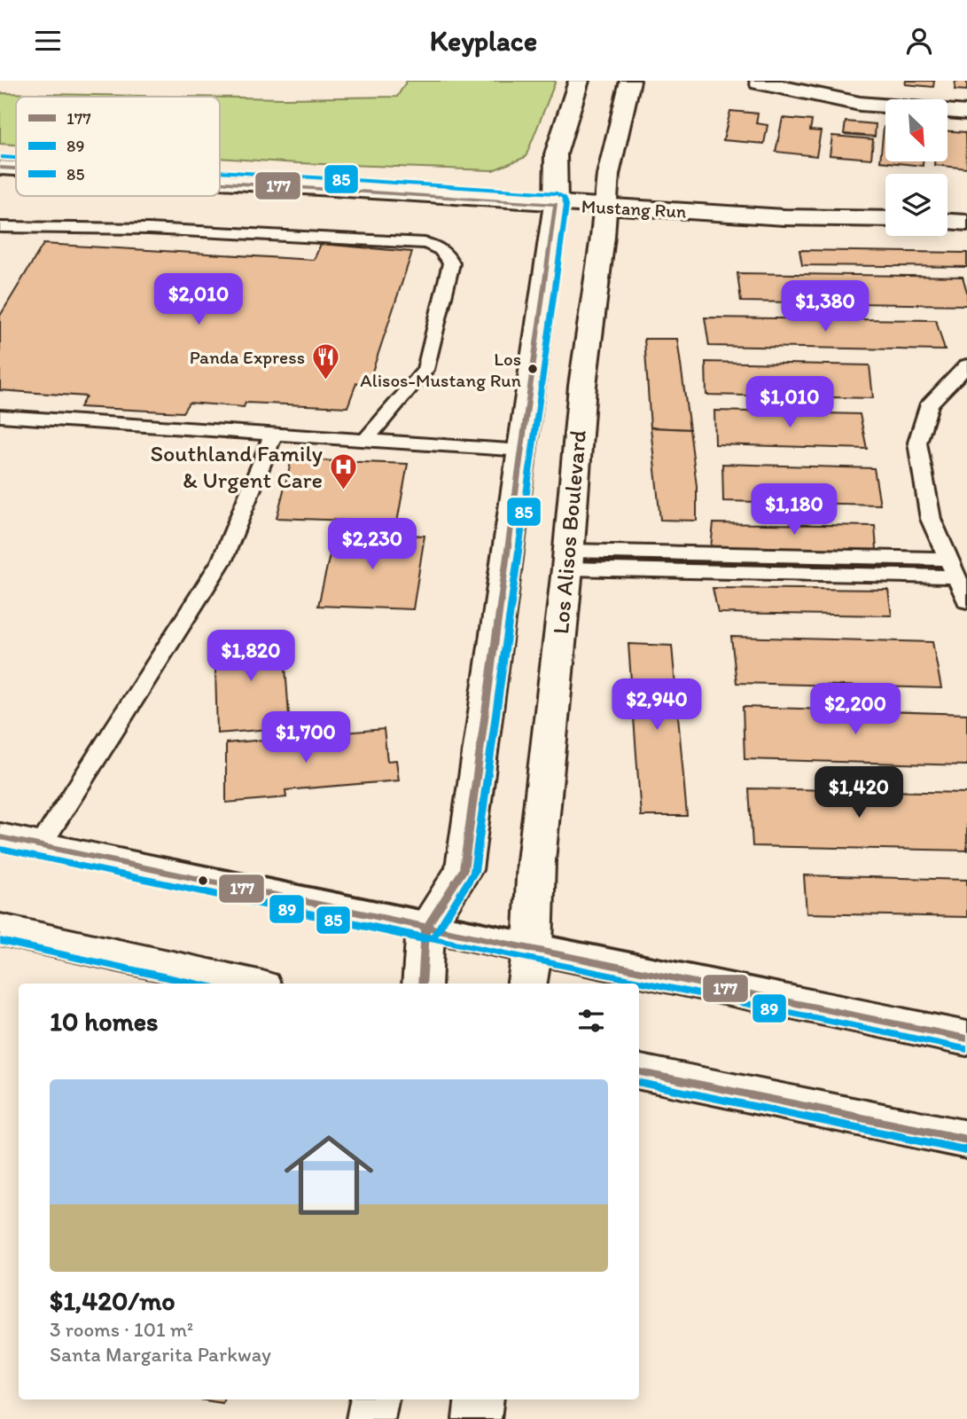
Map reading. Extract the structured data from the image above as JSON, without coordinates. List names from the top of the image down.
{
  "streets": {
    "main road": ["Mustang Run", "Los Alisos Boulevard"]
  },
  "crossings": [
    ["Mustang Run", "Los Alisos Boulevard"]
  ],
  "places": {
    "other": ["Los Alisos-Mustang Run"],
    "restaurant": ["Panda Express"],
    "hospital": ["Southland Family & Urgent Care"]
  },
  "lines": ["transit line 85", "transit line 177", "transit line 89"],
  "legend": ["177", "89", "85"],
  "north": "bottom right",
  "page": {
    "header": "Keyplace",
    "price": [
      "$2,010",
      "$1,380",
      "$1,010",
      "$1,180",
      "$2,230",
      "$1,820",
      "$2,940",
      "$2,200",
      "$1,700",
      "$1,420"
    ],
    "heading": "10 homes",
    "list": [
      {
        "name": "$1,420/mo",
        "note": "3 rooms · 101 m² · Santa Margarita Parkway"
      }
    ]
  }
}
